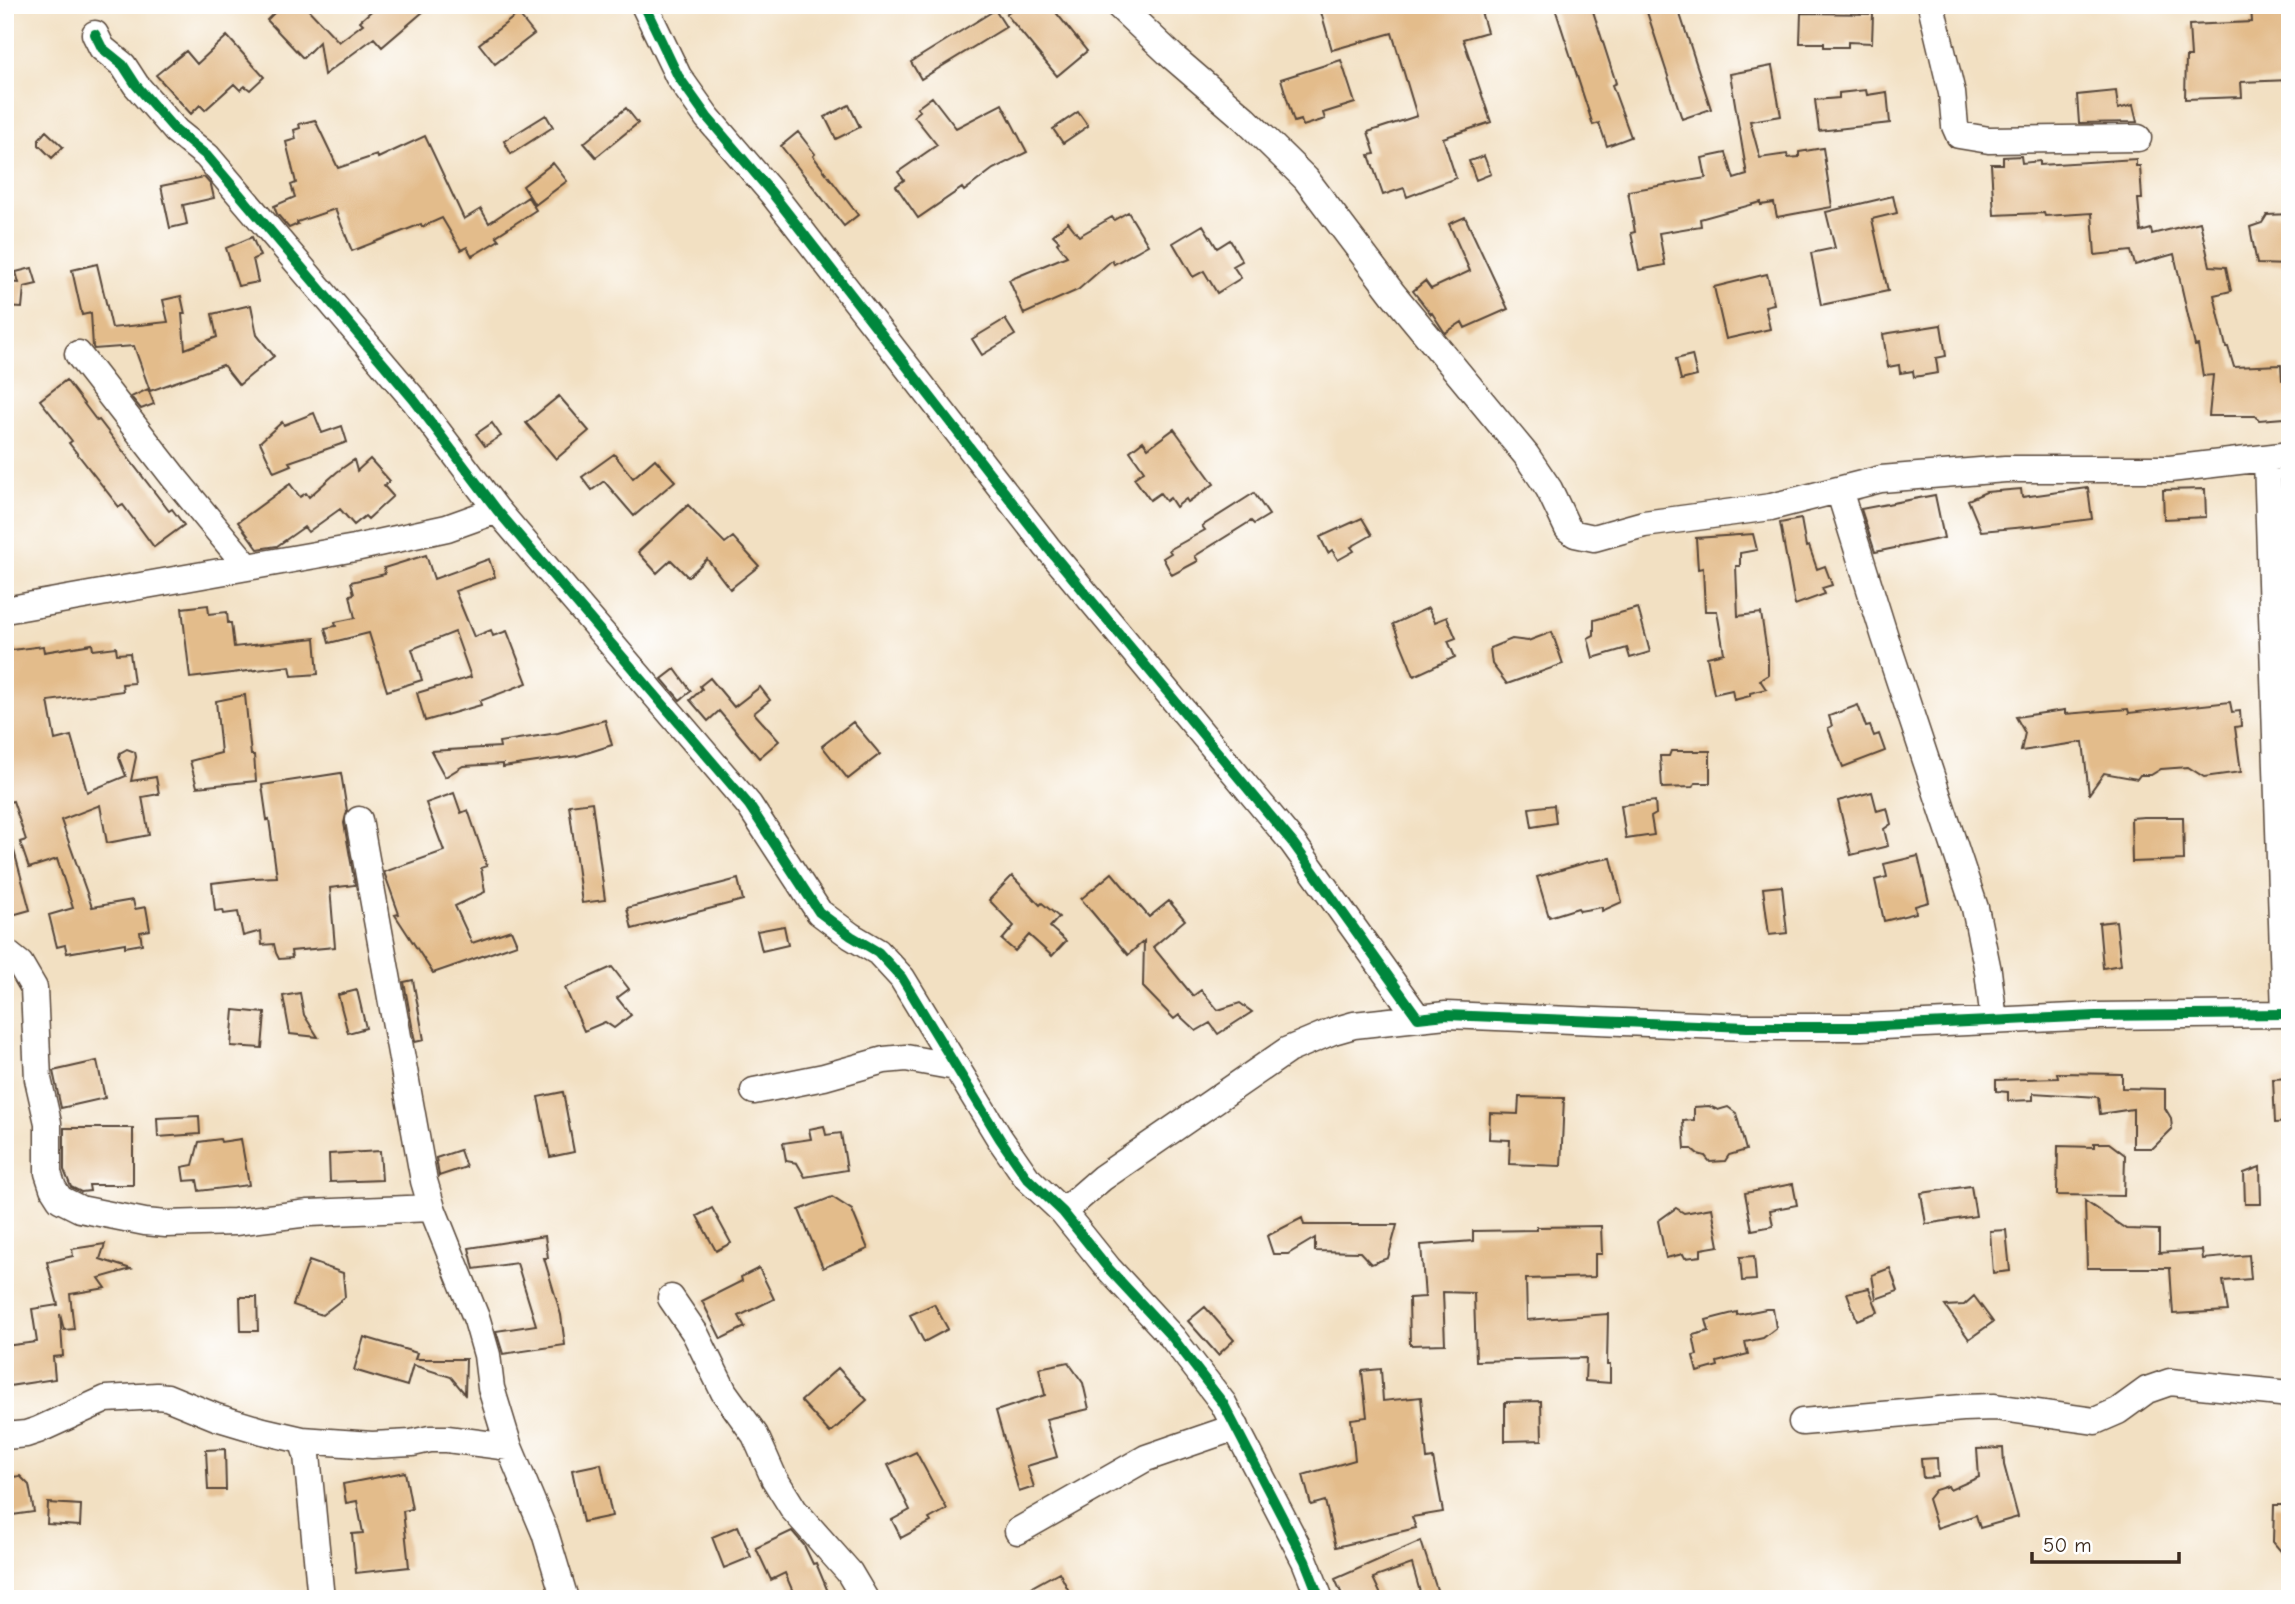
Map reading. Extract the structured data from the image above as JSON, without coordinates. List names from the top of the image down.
{
  "scale_bar": "50 m"
}
